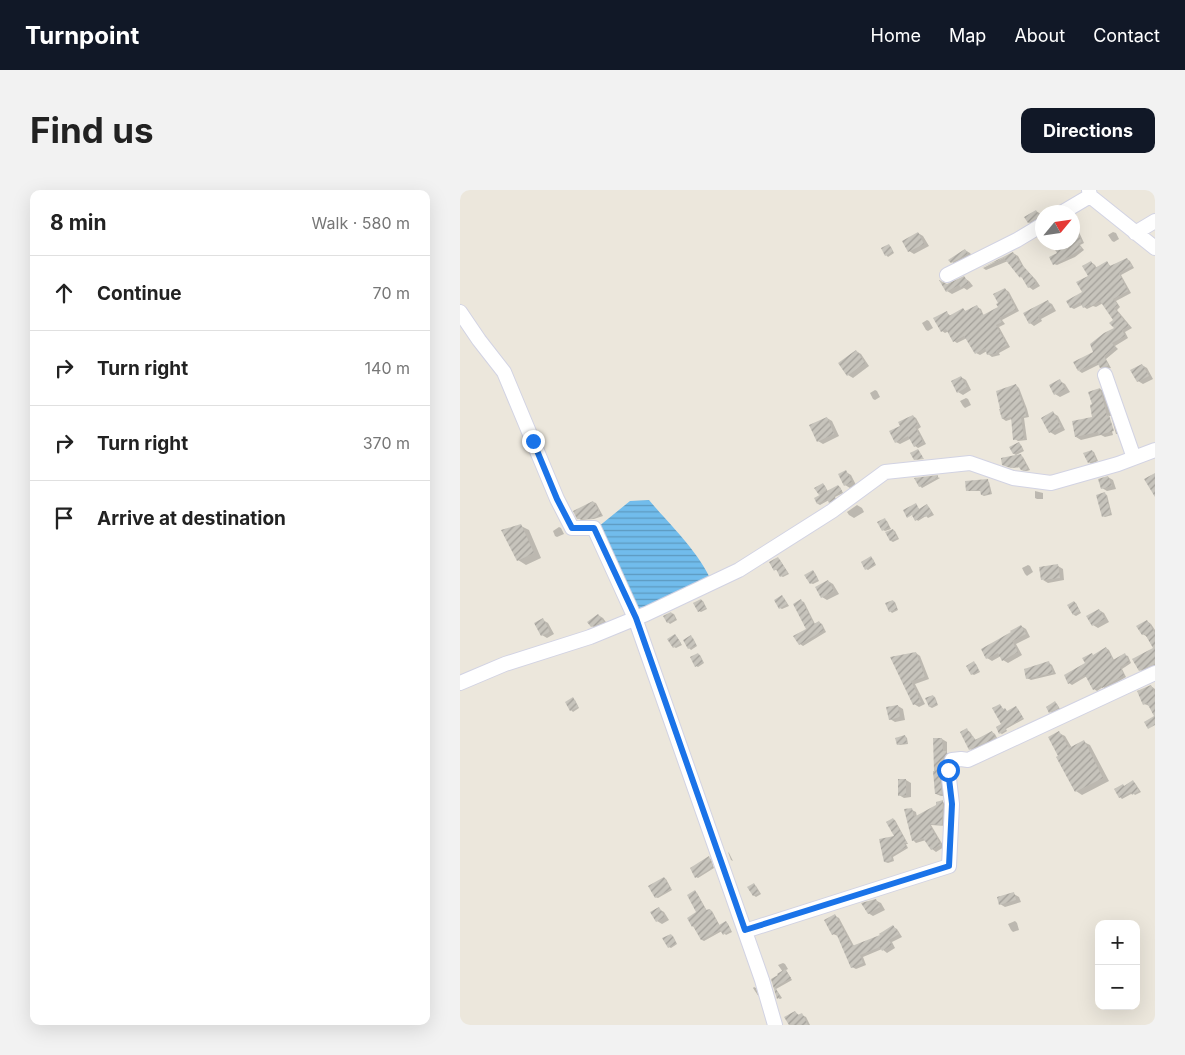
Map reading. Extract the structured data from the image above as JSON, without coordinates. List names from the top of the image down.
{
  "north": "top right",
  "page": {
    "header": "Turnpoint",
    "nav": [
      "Home",
      "Map",
      "About",
      "Contact"
    ],
    "buttons": "Directions",
    "title": "Find us",
    "heading": ["8 min", "Walk · 580 m"],
    "list": [
      ["Continue", "70 m"],
      ["Turn right", "140 m"],
      ["Turn right", "370 m"],
      "Arrive at destination"
    ],
    "map_buttons": ["+", "−"]
  }
}
